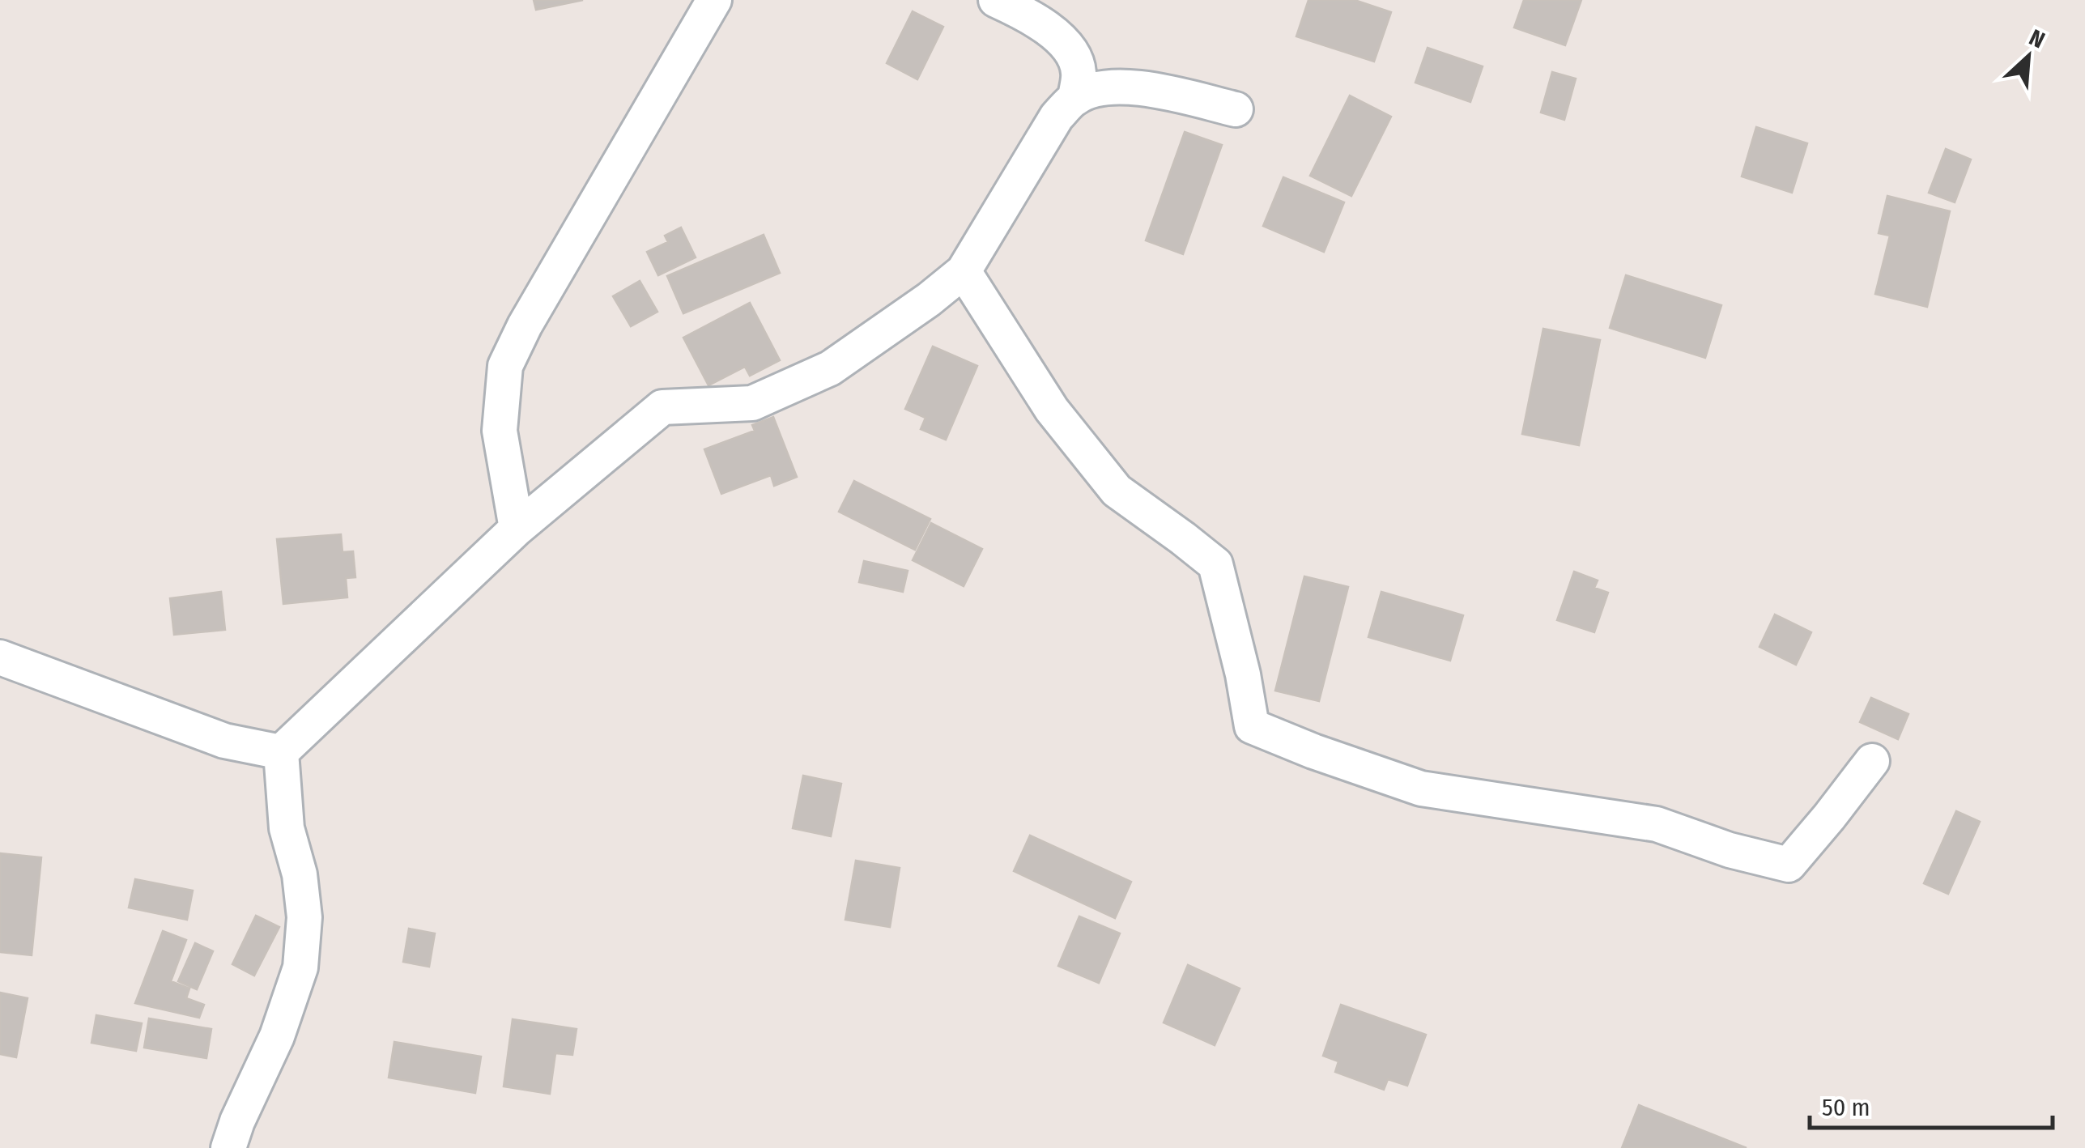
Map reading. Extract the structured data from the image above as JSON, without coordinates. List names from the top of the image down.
{
  "scale_bar": "50 m",
  "north": "top right"
}
